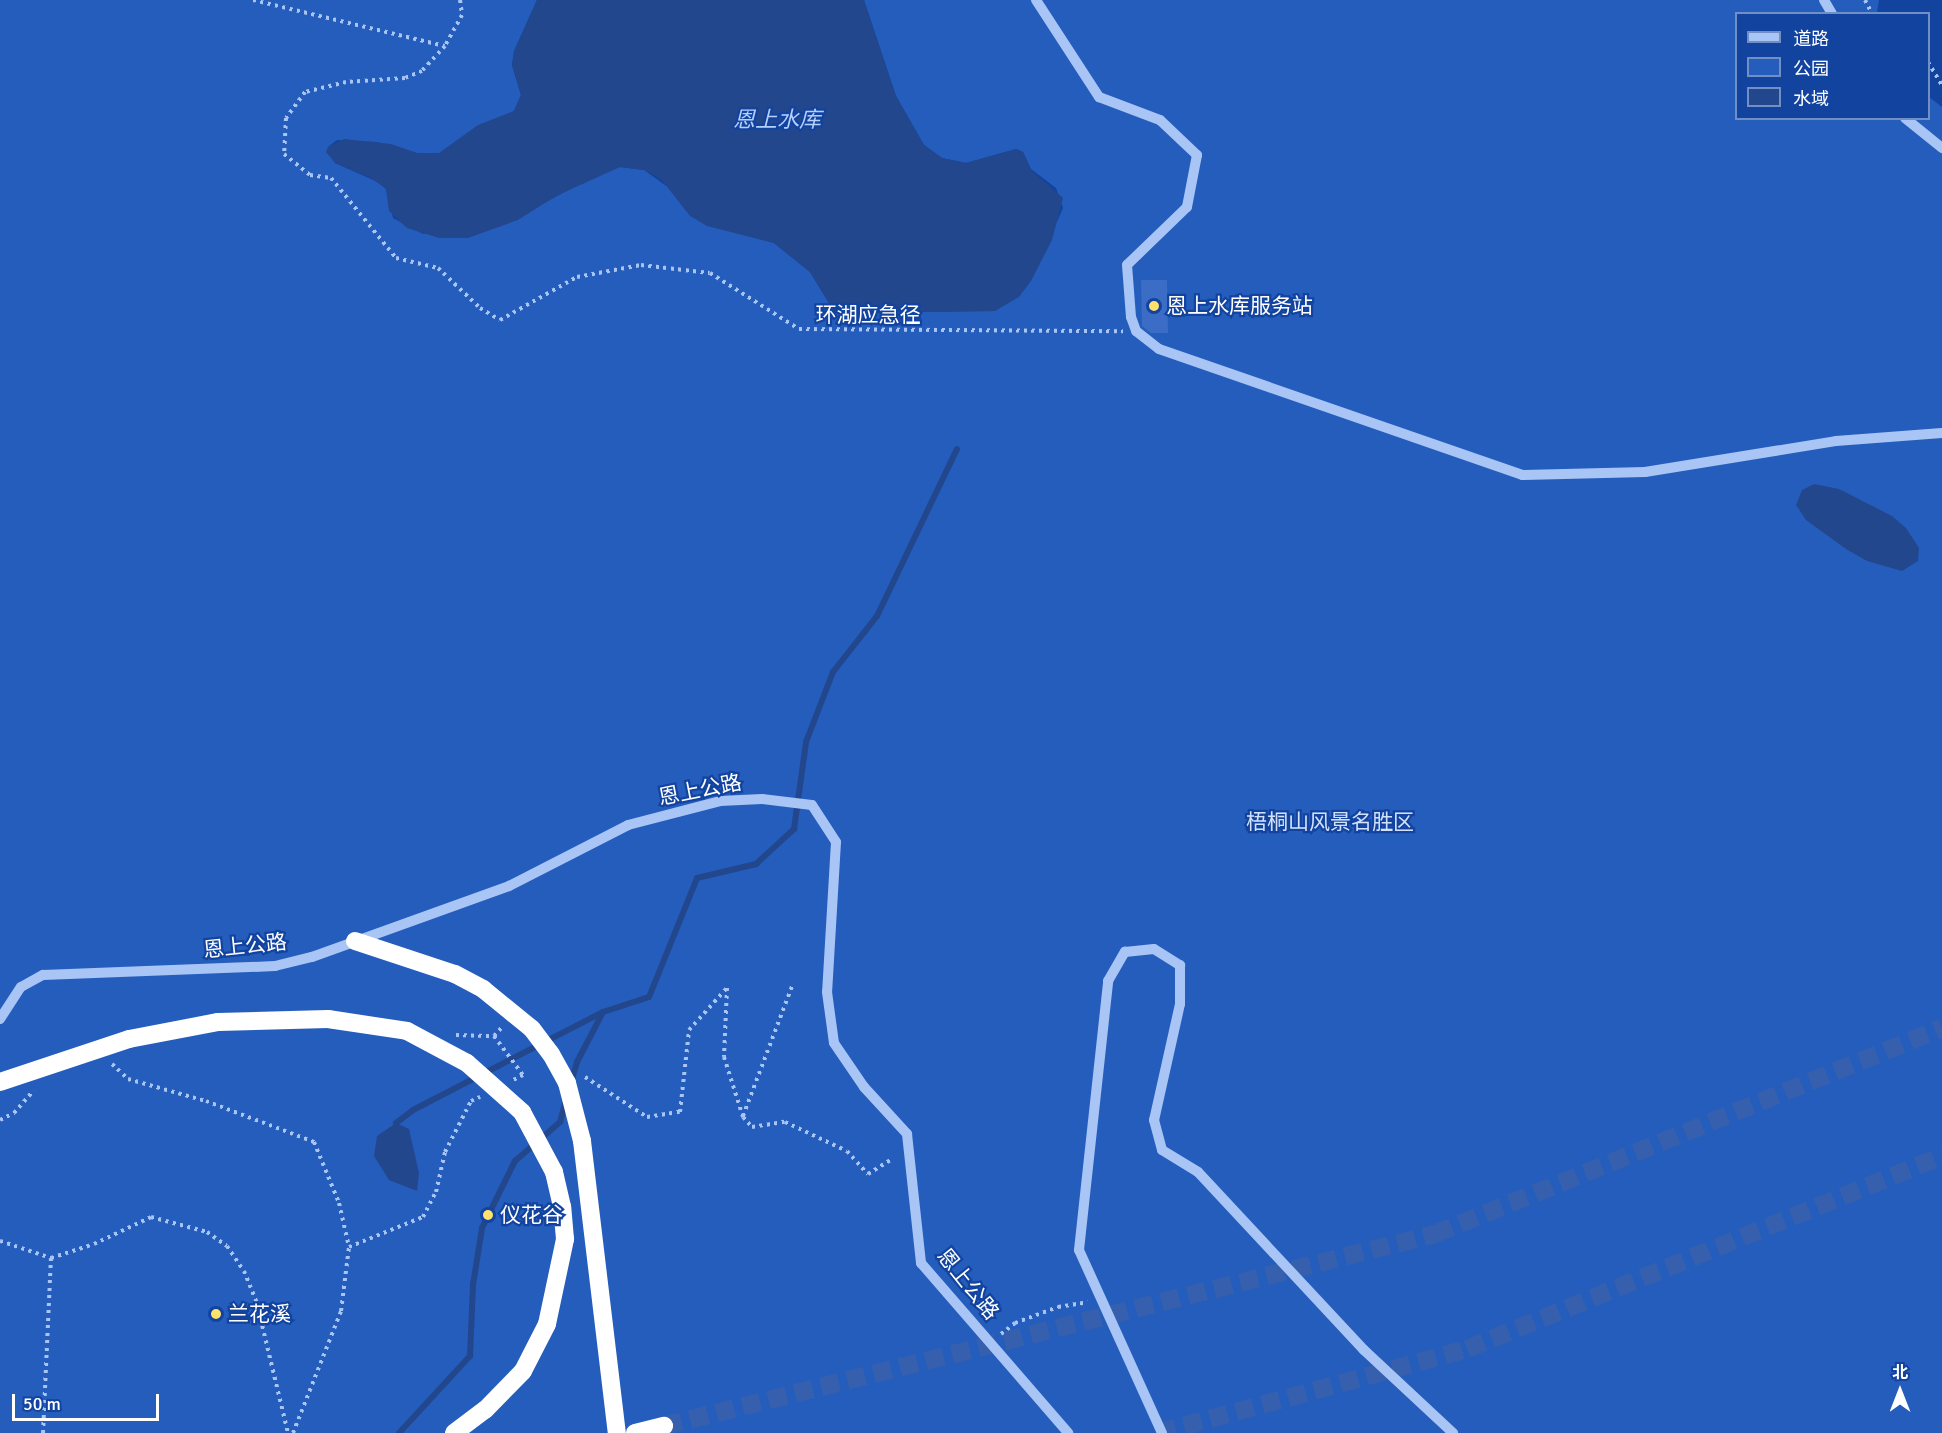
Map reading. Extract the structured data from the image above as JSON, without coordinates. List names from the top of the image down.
{
  "streets": {
    "street": ["恩上公路"],
    "path": ["环湖应急径"]
  },
  "water": ["恩上水库"],
  "parks": ["梧桐山风景名胜区"],
  "places": ["恩上水库服务站", "仪花谷", "兰花溪"],
  "legend": ["道路", "公园", "水域"],
  "scale_bar": "50 m",
  "north": "top"
}
